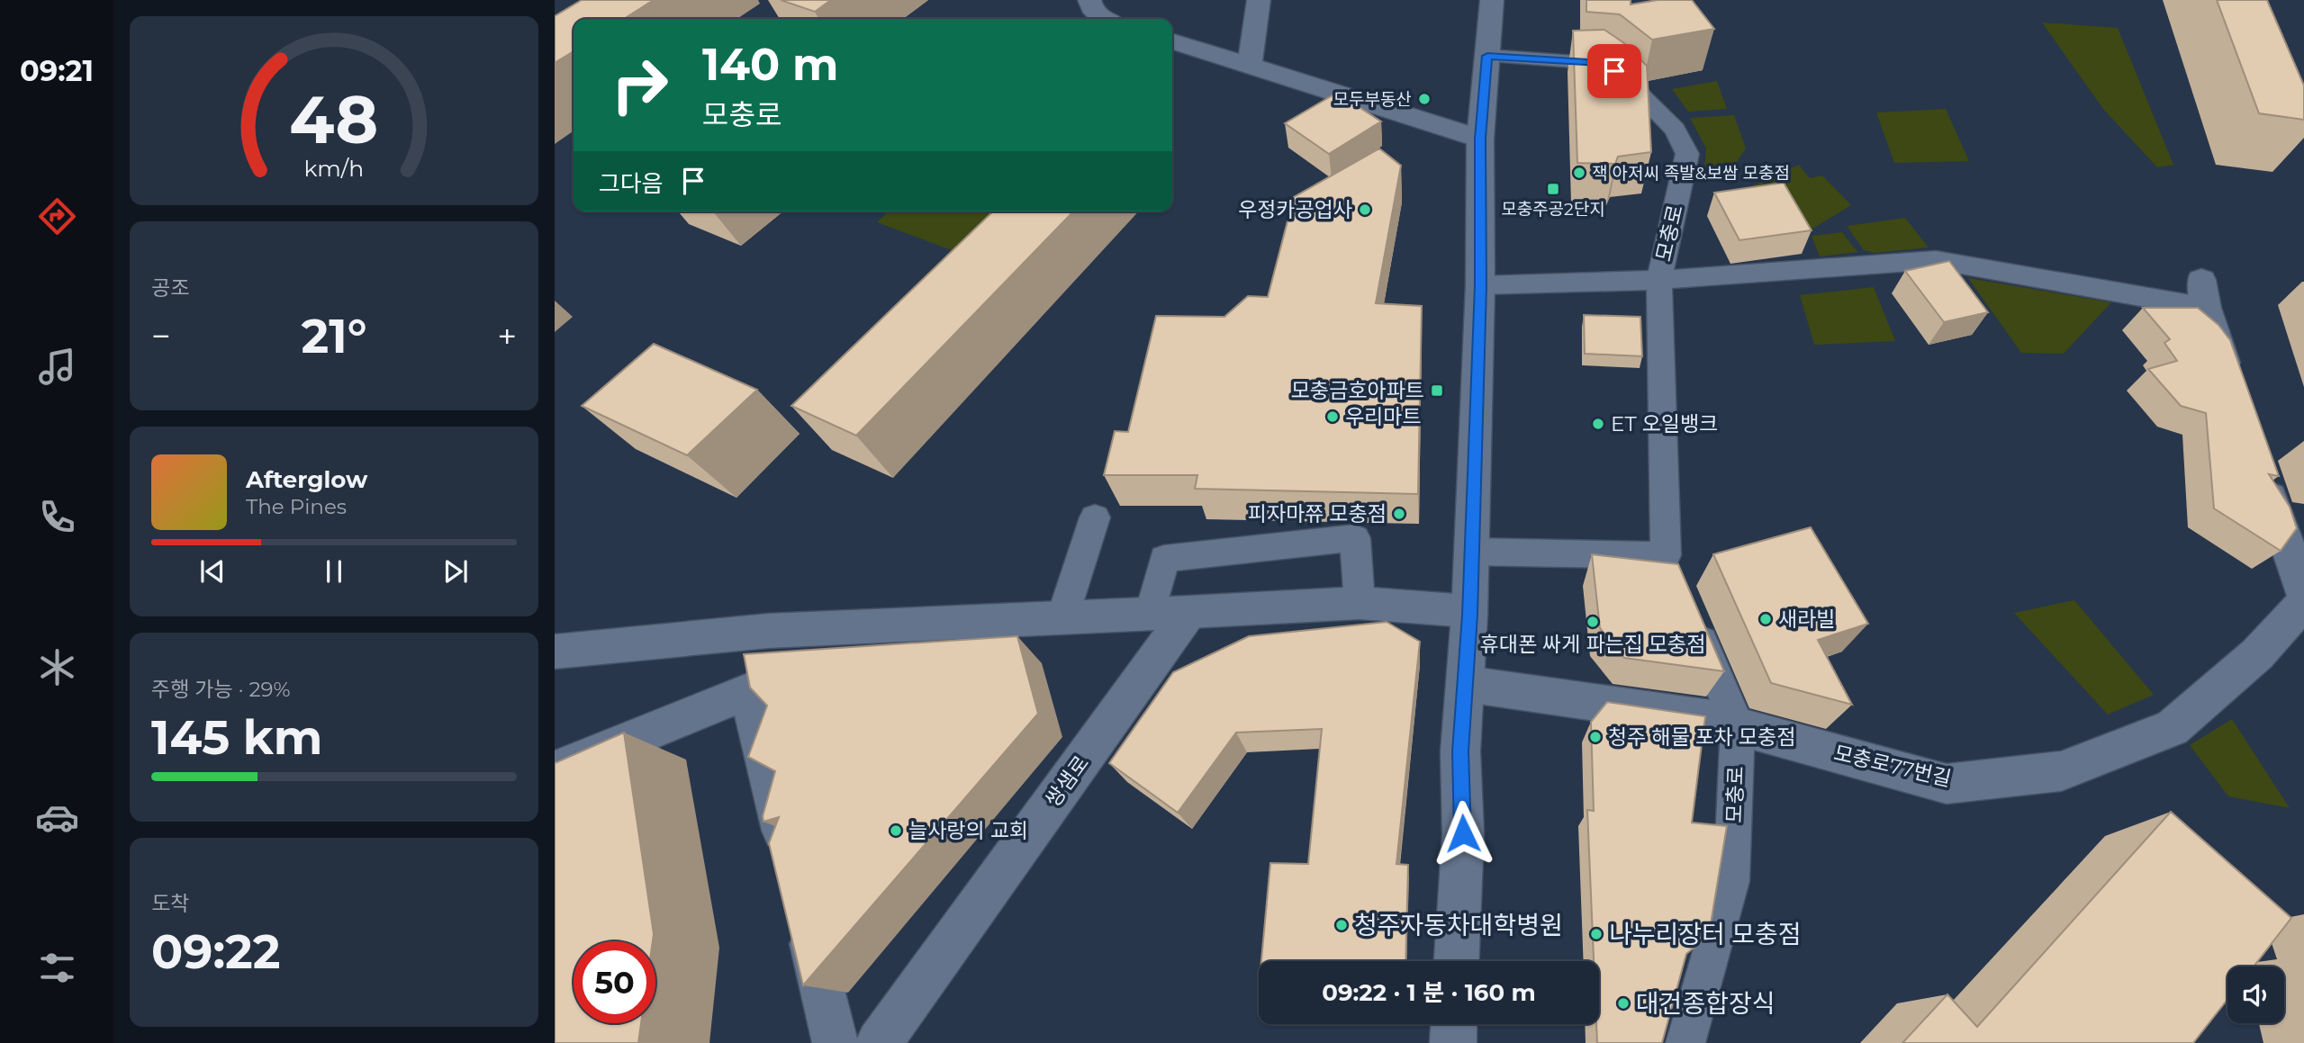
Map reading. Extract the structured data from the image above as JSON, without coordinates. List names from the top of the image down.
{
  "streets": {
    "street": ["모충로77번길", "쌍샘로"],
    "lane": ["모충로"]
  },
  "crossings": [
    ["모충로", "모충로77번길"]
  ],
  "places": {
    "other": [
      "모두부동산",
      "잭 아저씨 족발&보쌈 모충점",
      "우정카공업사",
      "우리마트",
      "ET 오일뱅크",
      "피자마쮸 모충점",
      "새라빌",
      "휴대폰 싸게 파는집 모충점",
      "청주 해물 포차 모충점",
      "늘사랑의 교회",
      "청주자동차대학병원",
      "나누리장터 모충점",
      "대건종합장식"
    ],
    "transit": ["모충주공2단지", "모충금호아파트"]
  },
  "page": {
    "tabs": "09:21",
    "turn": ["140 m", "모충로"],
    "then": "그다음",
    "tile": [
      "공조",
      ["주행 가능 · 29%", "145 km"],
      ["도착", "09:22"]
    ],
    "heat": ["−", "21°", "+"],
    "song": ["Afterglow", "The Pines"],
    "limit": "50",
    "trip": "09:22 · 1 분 · 160 m",
    "gauge": ["48", "km/h"]
  }
}
